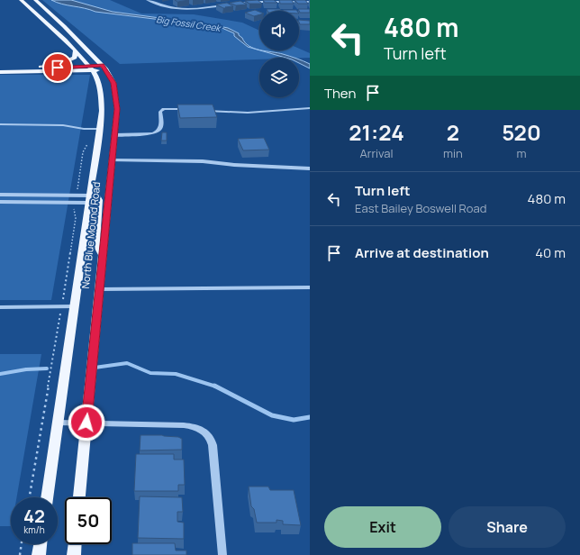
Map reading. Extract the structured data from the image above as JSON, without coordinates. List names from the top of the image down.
{
  "streets": {
    "main road": ["North Blue Mound Road"]
  },
  "water": ["Big Fossil Creek"],
  "page": {
    "turn": ["480 m", "Turn left"],
    "then": "Then",
    "eta": [
      "21:24",
      "Arrival",
      "2",
      "min",
      "520",
      "m"
    ],
    "list": [
      {
        "name": "Turn left",
        "note": "East Bailey Boswell Road",
        "value": "480 m"
      },
      {
        "name": "Arrive at destination",
        "value": "40 m"
      }
    ],
    "speed": "42 km/h",
    "limit": "50",
    "buttons": ["Exit", "Share"]
  }
}
